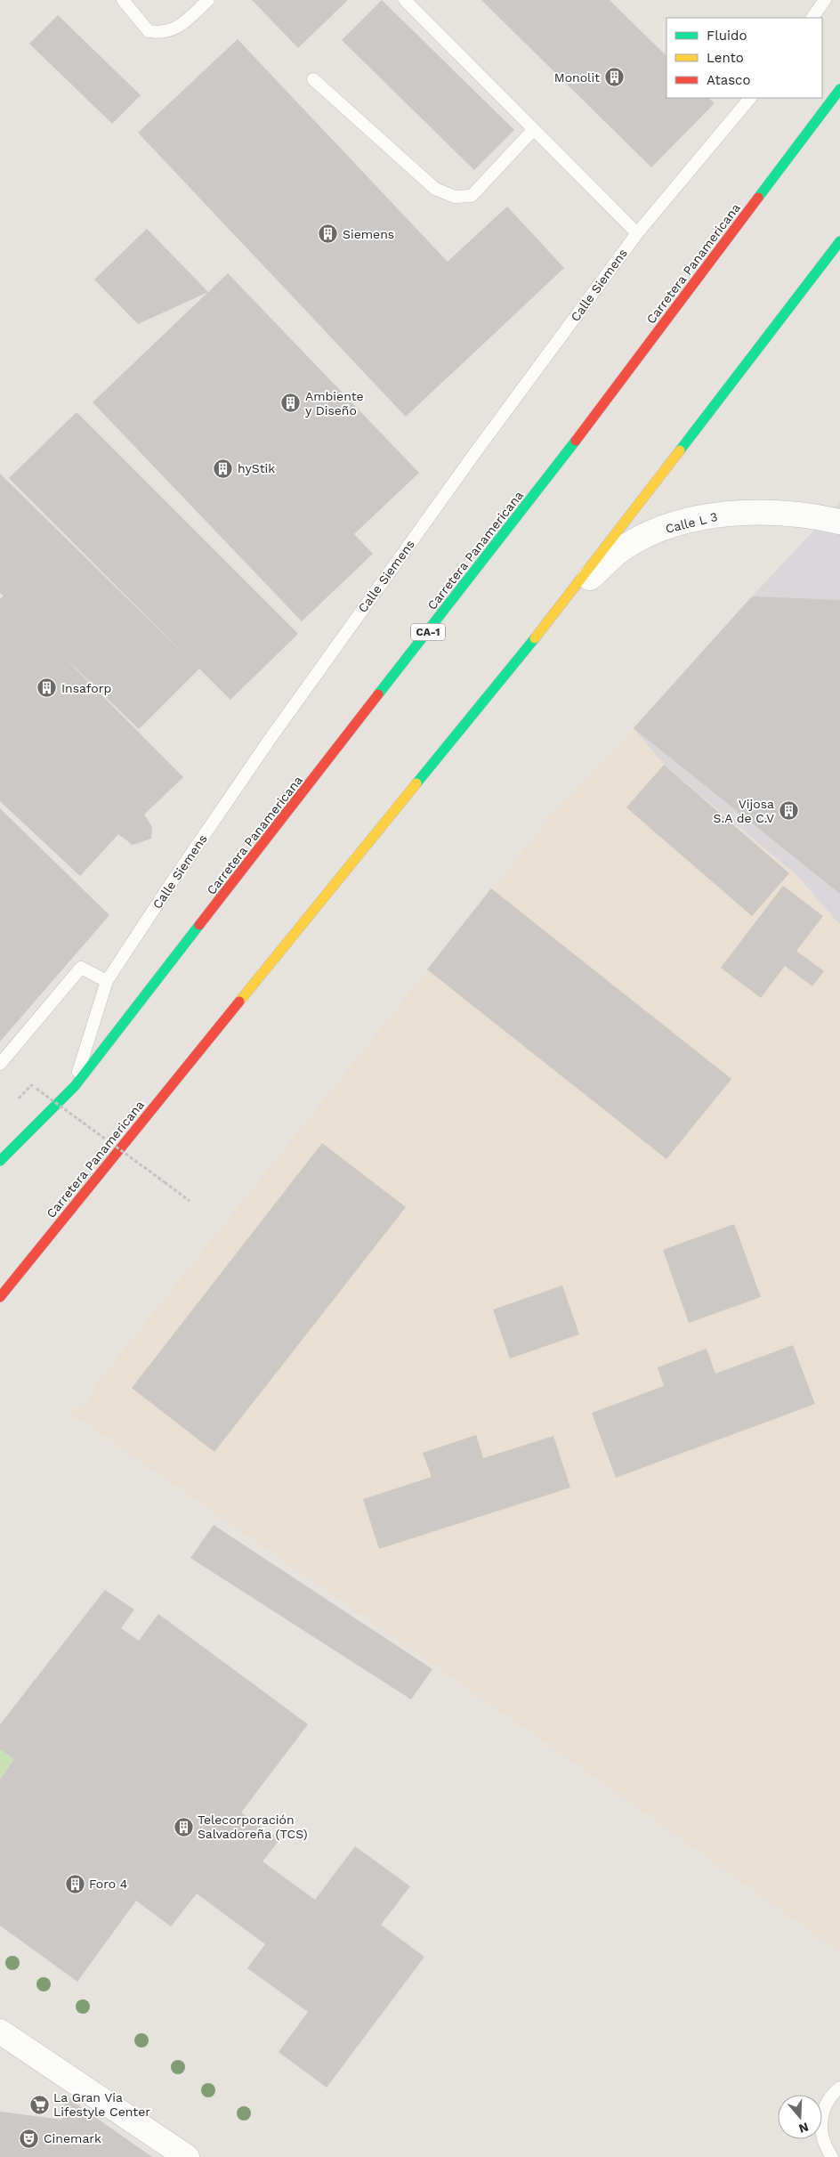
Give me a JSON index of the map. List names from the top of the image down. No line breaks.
{"streets":{"main road":["Carretera Panamericana","CA-1"],"street":["Calle L 3"],"lane":["Calle Siemens"]},"crossings":[["Carretera Panamericana","Calle Siemens"],["Carretera Panamericana","Calle L 3"]],"places":{"building":["Monolit","Siemens","Ambiente y Diseño","hyStik","Insaforp","Vijosa S.A de C.V","Telecorporación Salvadoreña (TCS)","Foro 4"],"supermarket":["La Gran Via Lifestyle Center"],"theatre":["Cinemark"]},"legend":["Fluido","Lento","Atasco"],"north":"bottom"}
